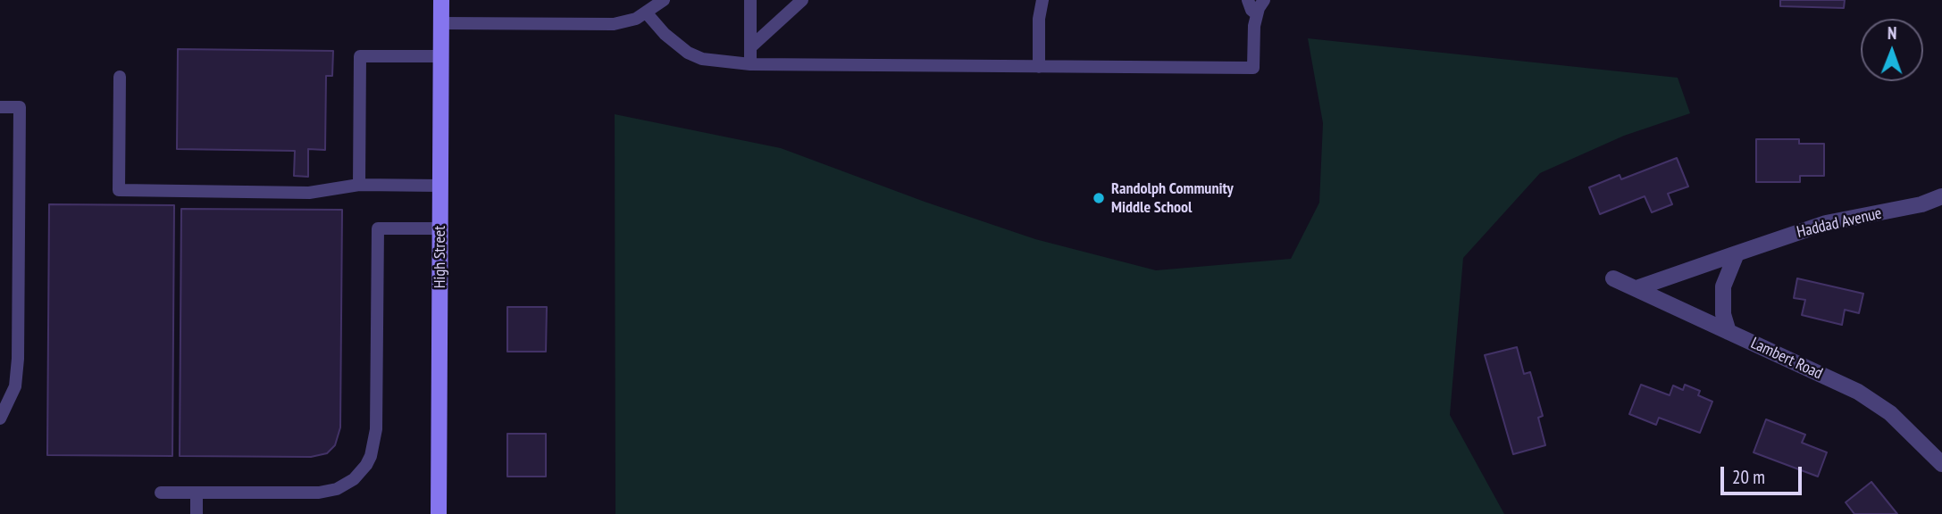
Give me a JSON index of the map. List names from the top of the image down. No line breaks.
{"streets":{"main road":["High Street"],"street":["Haddad Avenue","Lambert Road"]},"crossings":[["Haddad Avenue","Lambert Road"]],"places":["Randolph Community Middle School"],"scale_bar":"20 m","north":"top"}
